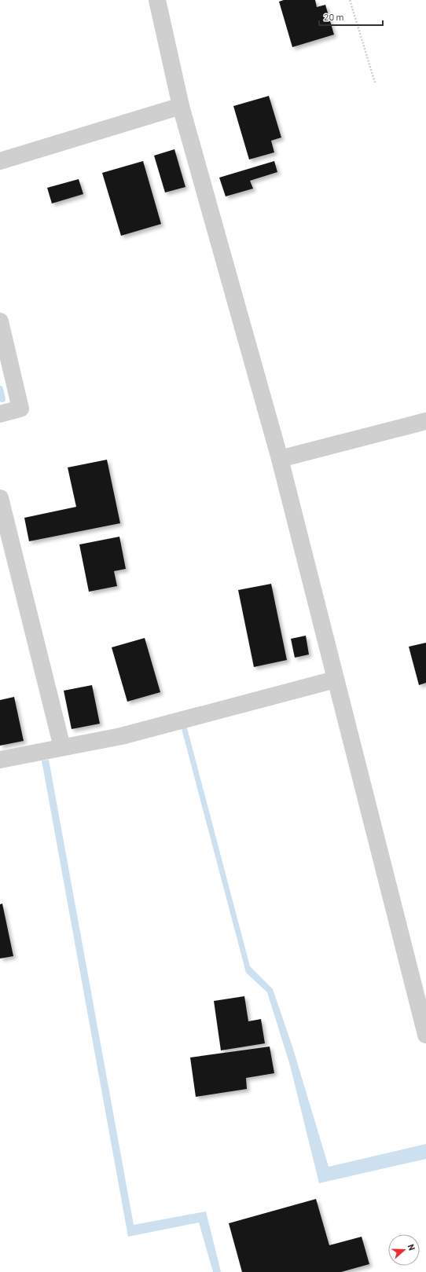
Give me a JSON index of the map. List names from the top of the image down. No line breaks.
{"scale_bar":"20 m","north":"right"}
